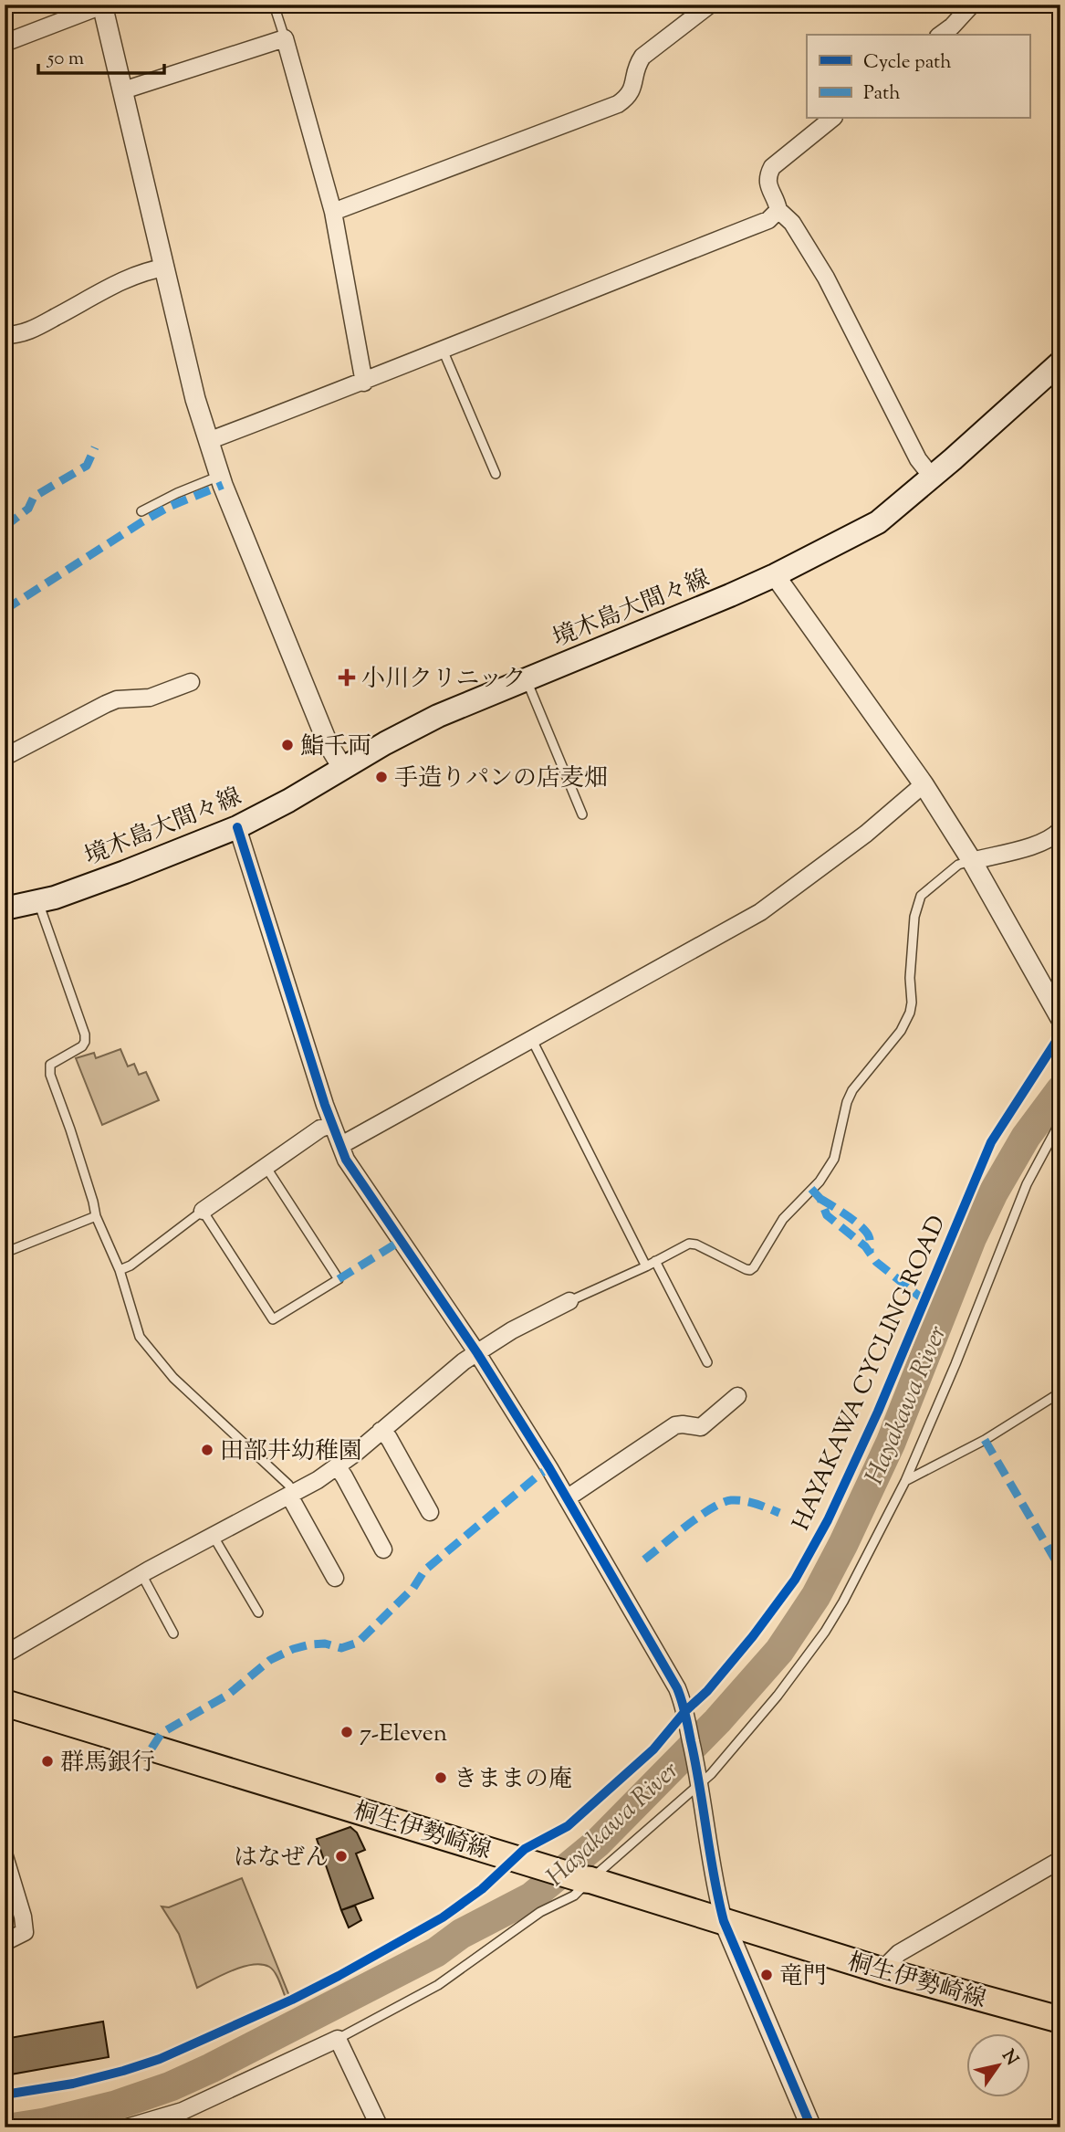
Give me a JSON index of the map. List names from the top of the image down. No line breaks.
{"streets":{"main road":["境木島大間々線","桐生伊勢崎線"],"cycle path":["HAYAKAWA CYCLING ROAD"]},"water":["Hayakawa River"],"places":{"health":["小川クリニック"],"other":["鮨千両","手造りパンの店麦畑","田部井幼稚園","7-Eleven","群馬銀行","きままの庵","はなぜん","竜門"]},"legend":["Cycle path","Path"],"scale_bar":"50 m","north":"top right"}
